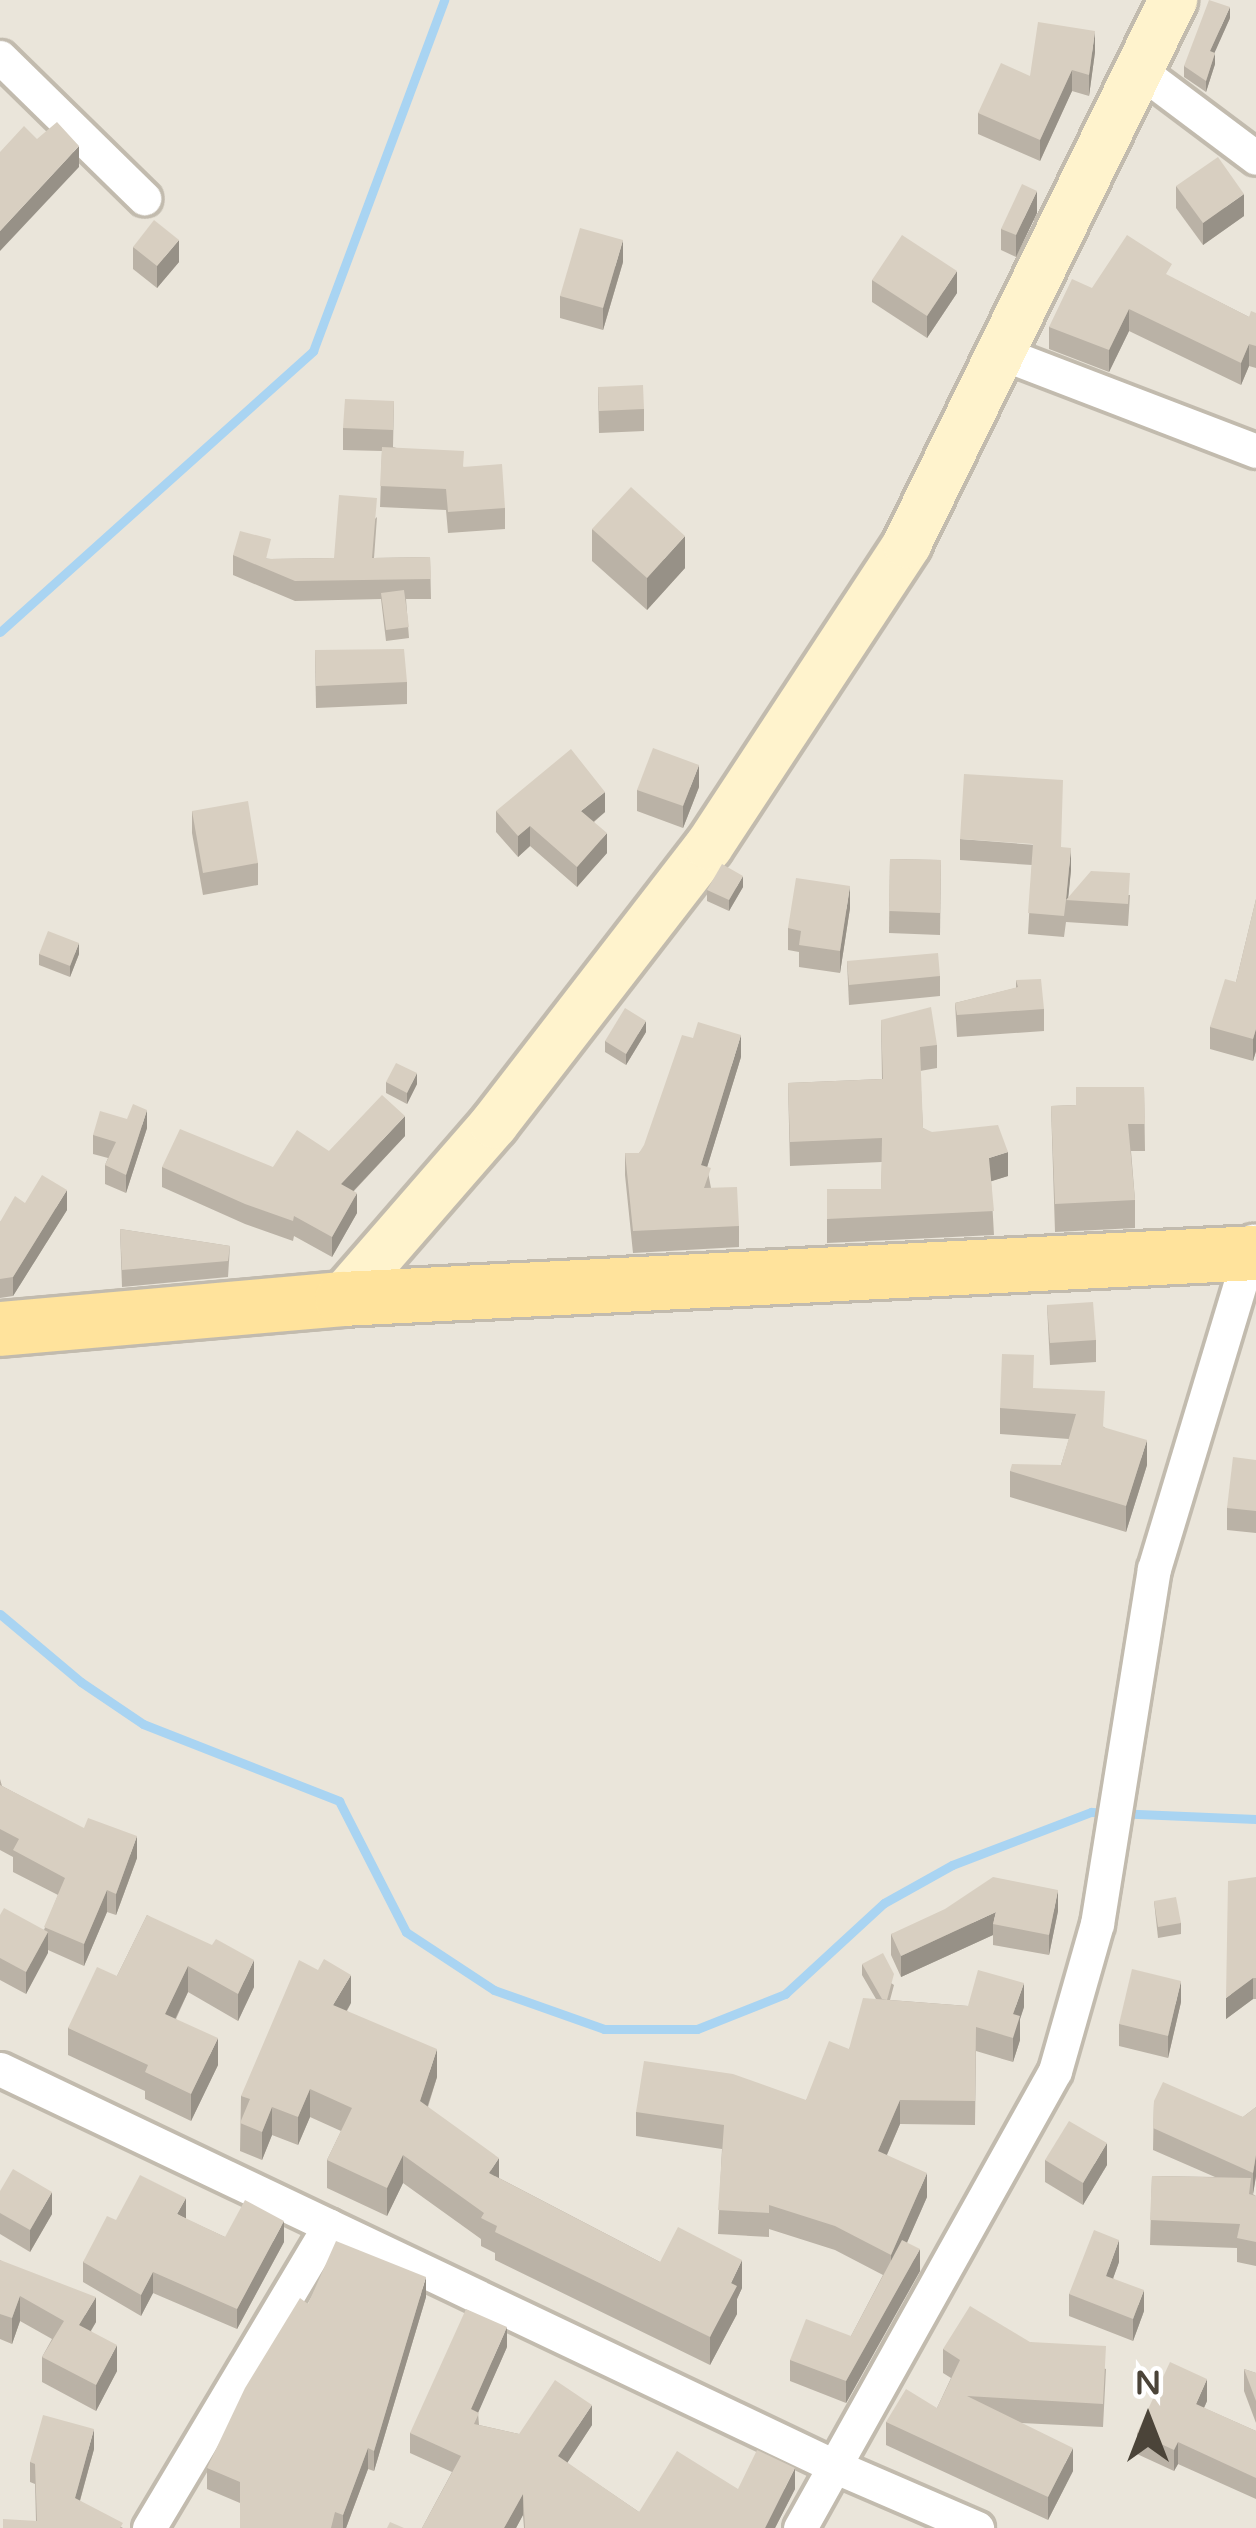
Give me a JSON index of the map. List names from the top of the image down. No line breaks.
{"north":"top"}
